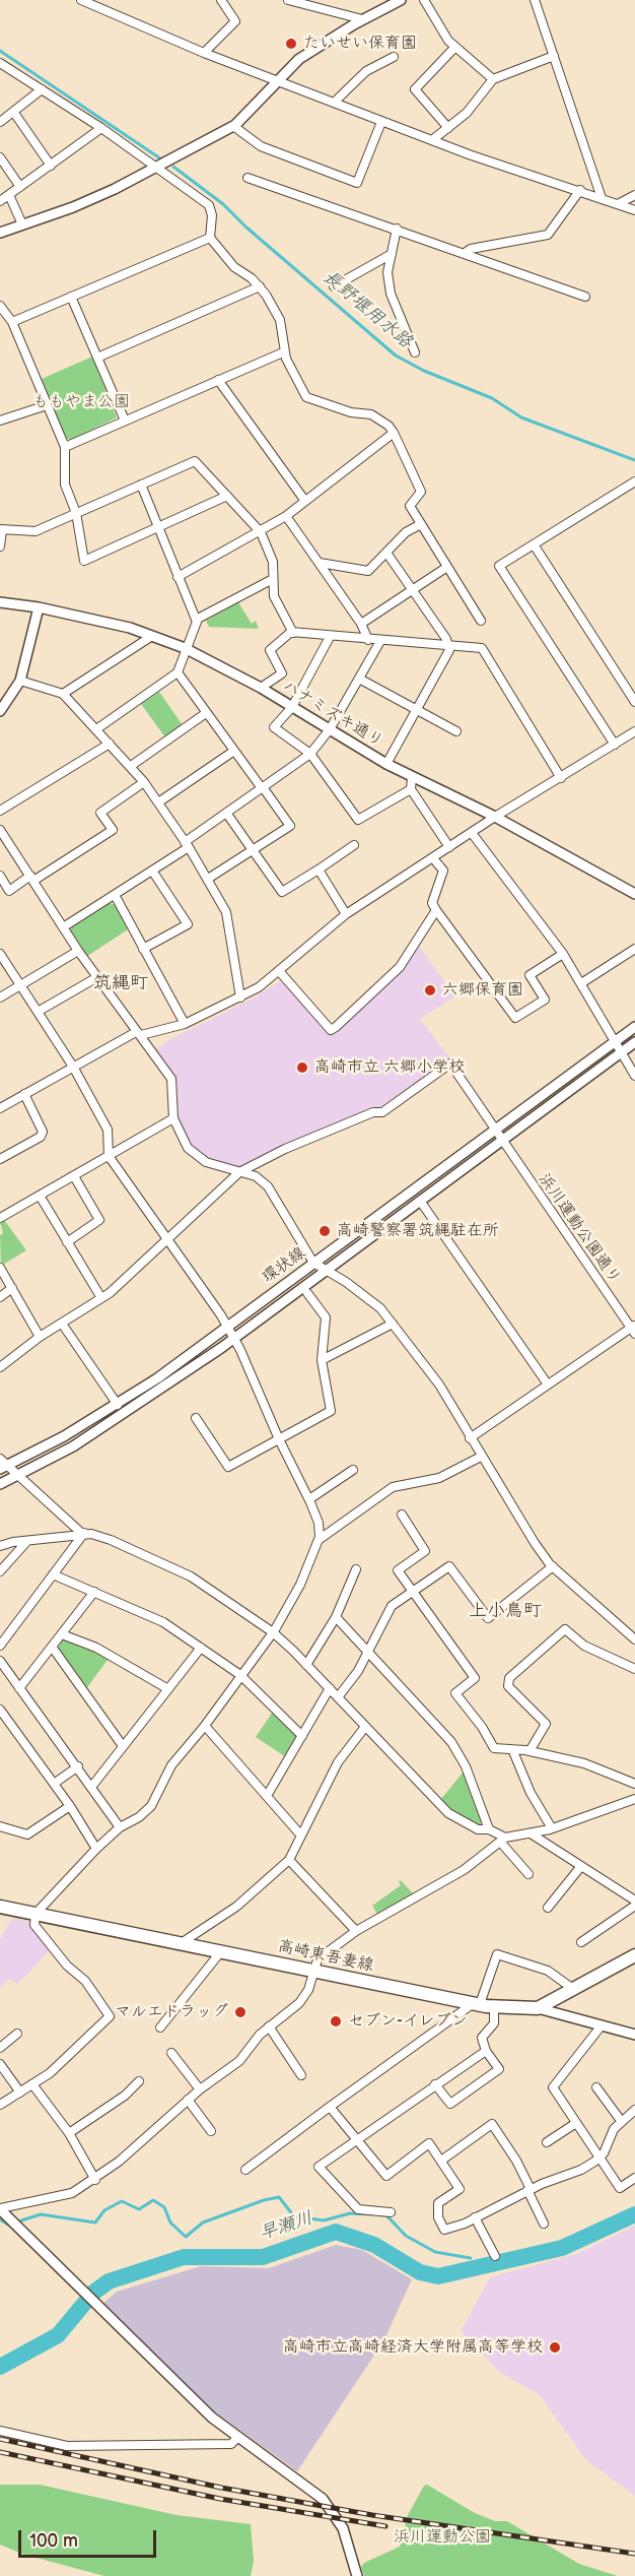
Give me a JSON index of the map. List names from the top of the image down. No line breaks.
{"streets":{"main road":["高崎東吾妻線"],"street":["ハナミズキ通り","浜川運動公園通り","環状線"]},"crossings":[["浜川運動公園通り","環状線"]],"districts":["筑縄町","上小鳥町"],"water":["長野堰用水路","早瀬川"],"parks":["ももやま公園","浜川運動公園"],"places":["たいせい保育園","六郷保育園","高崎市立 六郷小学校","高崎警察署筑縄駐在所","マルエドラッグ","セブン-イレブン","高崎市立高崎経済大学附属高等学校"],"scale_bar":"100 m"}
